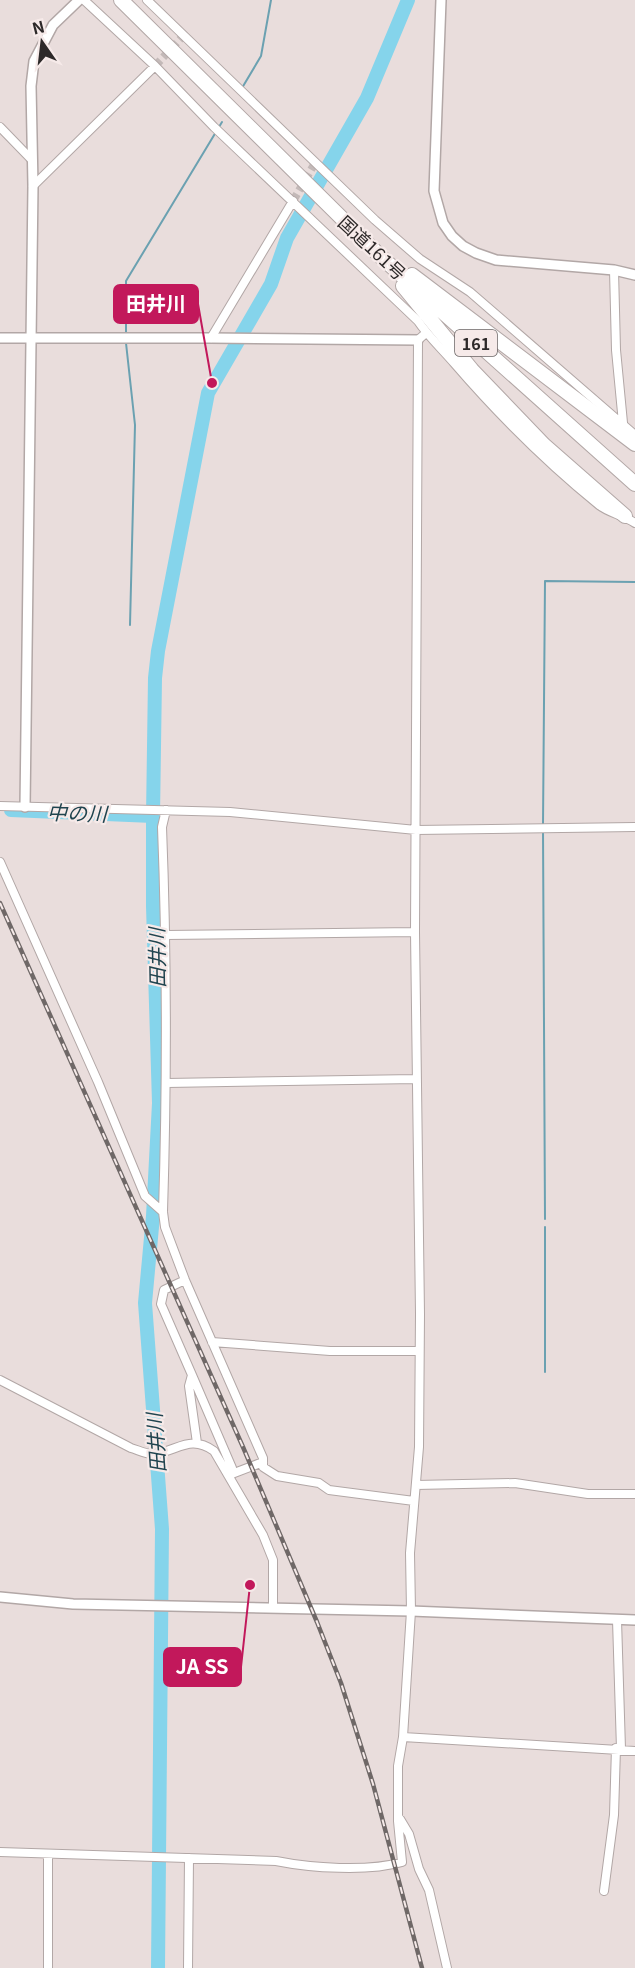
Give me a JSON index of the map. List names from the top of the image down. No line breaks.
{"streets":{"highway":["国道161号","161"]},"water":["中の川","田井川"],"places":["田井川","JA SS"],"north":"top"}
